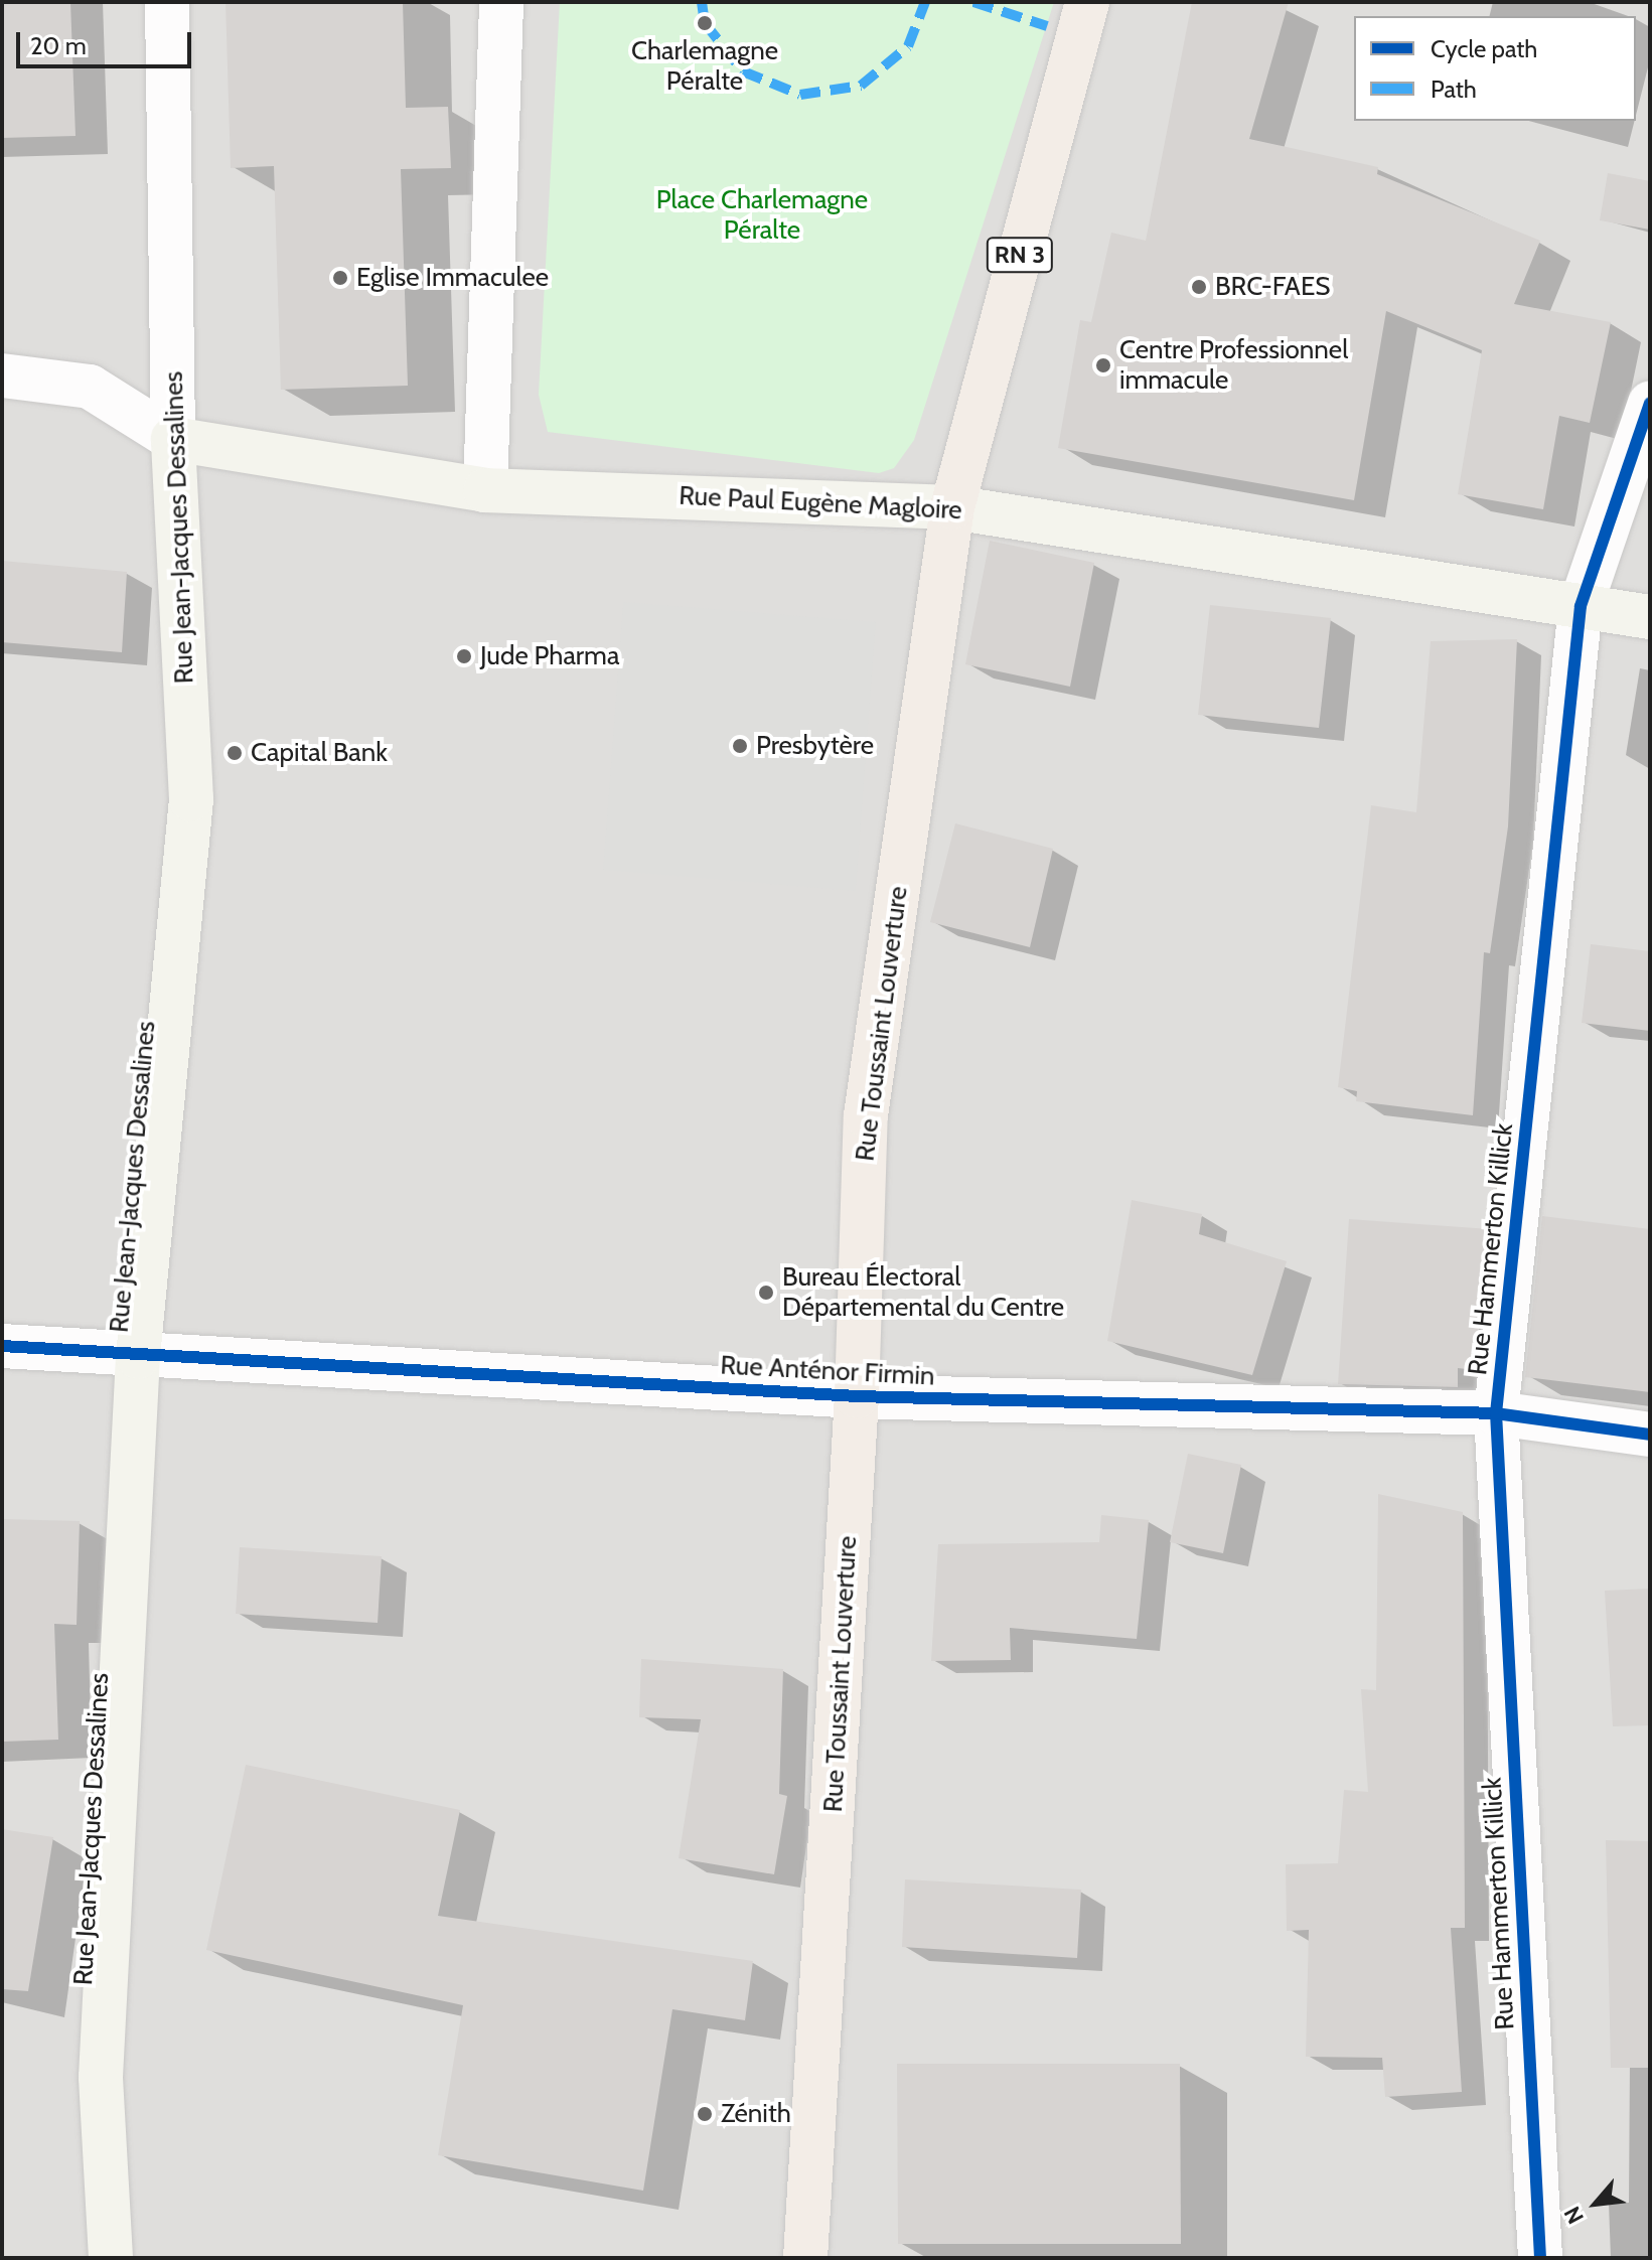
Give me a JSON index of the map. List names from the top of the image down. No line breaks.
{"streets":{"main road":["RN 3","Rue Paul Eugène Magloire","Rue Jean-Jacques Dessalines","Rue Toussaint Louverture"],"street":["Rue Hammerton Killick","Rue Anténor Firmin"]},"crossings":[["Rue Paul Eugène Magloire","Rue Jean-Jacques Dessalines"],["Rue Paul Eugène Magloire","Rue Toussaint Louverture"],["Rue Paul Eugène Magloire","Rue Hammerton Killick"],["Rue Jean-Jacques Dessalines","Rue Anténor Firmin"],["Rue Toussaint Louverture","Rue Anténor Firmin"],["Rue Hammerton Killick","Rue Anténor Firmin"]],"parks":["Place Charlemagne Péralte"],"places":["Charlemagne Péralte","Eglise Immaculee","BRC-FAES","Centre Professionnel immacule","Jude Pharma","Presbytère","Capital Bank","Bureau Électoral Départemental du Centre","Zénith"],"legend":["Cycle path","Path"],"scale_bar":"20 m","north":"bottom left"}
